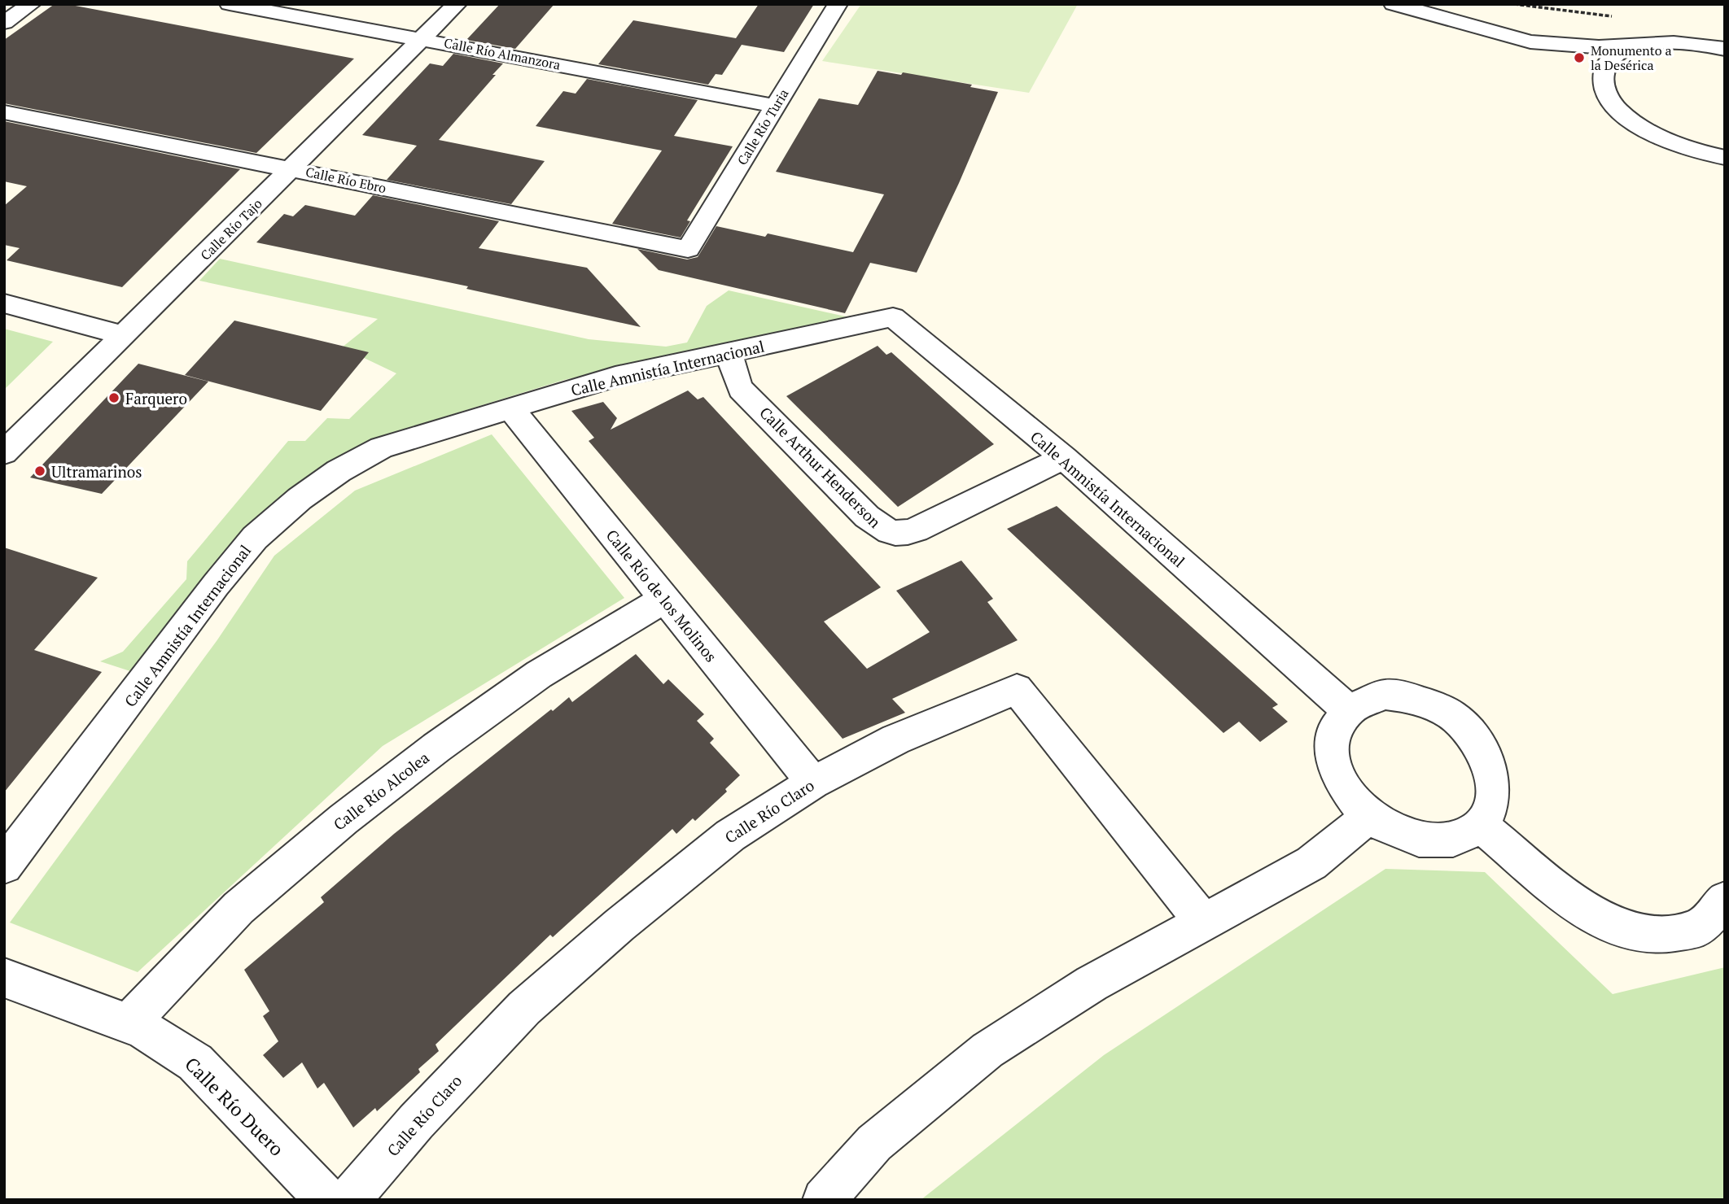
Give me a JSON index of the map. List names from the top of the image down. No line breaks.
{"streets":{"street":["Calle Río Almanzora","Calle Río Turia","Calle Río Ebro","Calle Río Tajo","Calle Amnistía Internacional","Calle Arthur Henderson","Calle Río de los Molinos","Calle Río Alcolea","Calle Río Claro","Calle Río Duero"]},"crossings":[["Calle Río Almanzora","Calle Río Turia"],["Calle Río Almanzora","Calle Río Tajo"],["Calle Río Turia","Calle Río Ebro"],["Calle Río Ebro","Calle Río Tajo"],["Calle Amnistía Internacional","Calle Arthur Henderson"],["Calle Amnistía Internacional","Calle Río de los Molinos"],["Calle Río de los Molinos","Calle Río Alcolea"],["Calle Río de los Molinos","Calle Río Claro"],["Calle Río Alcolea","Calle Río Duero"]],"places":["Monumento a la Desérica","Farquero","Ultramarinos"]}
